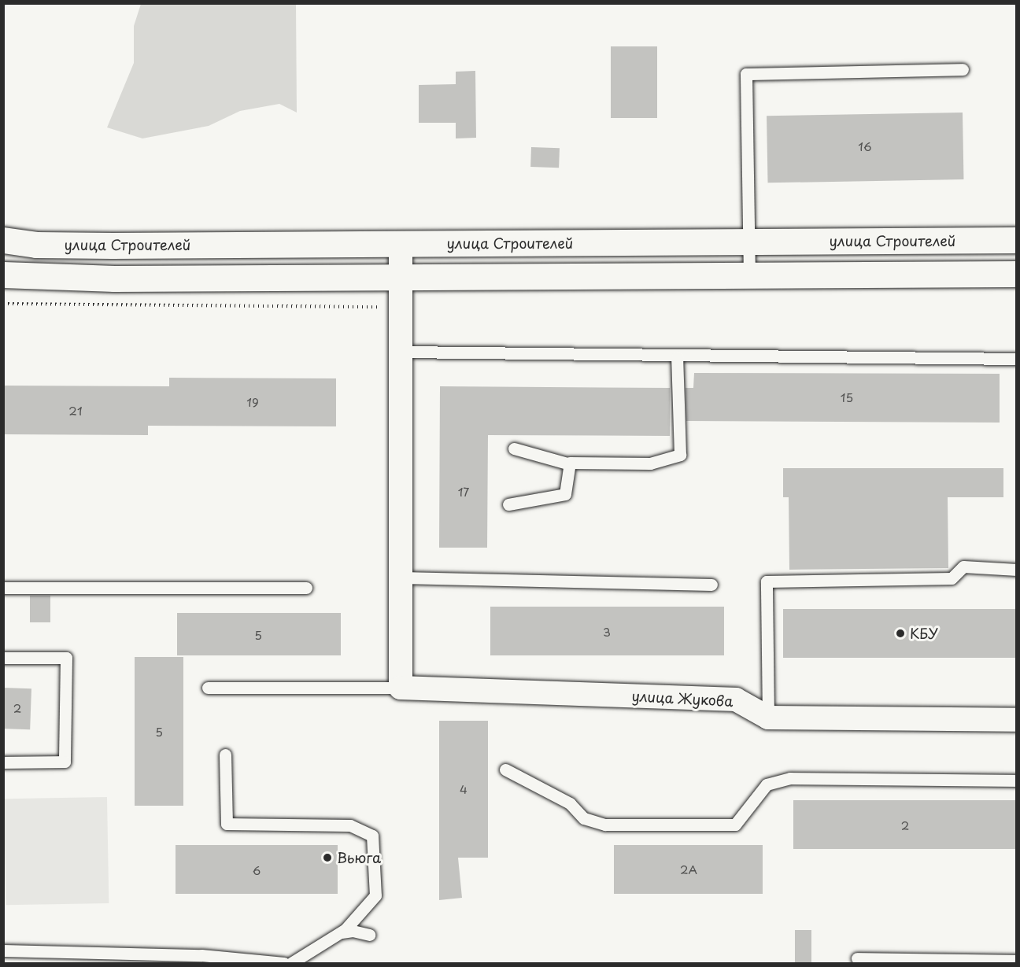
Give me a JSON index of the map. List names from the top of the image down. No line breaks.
{"streets":{"street":["улица Строителей","улица Жукова"]},"places":["КБУ","Вьюга"],"house_numbers":["16","15","19","21","17","3","5","2","5","4","2","2А","6"]}
